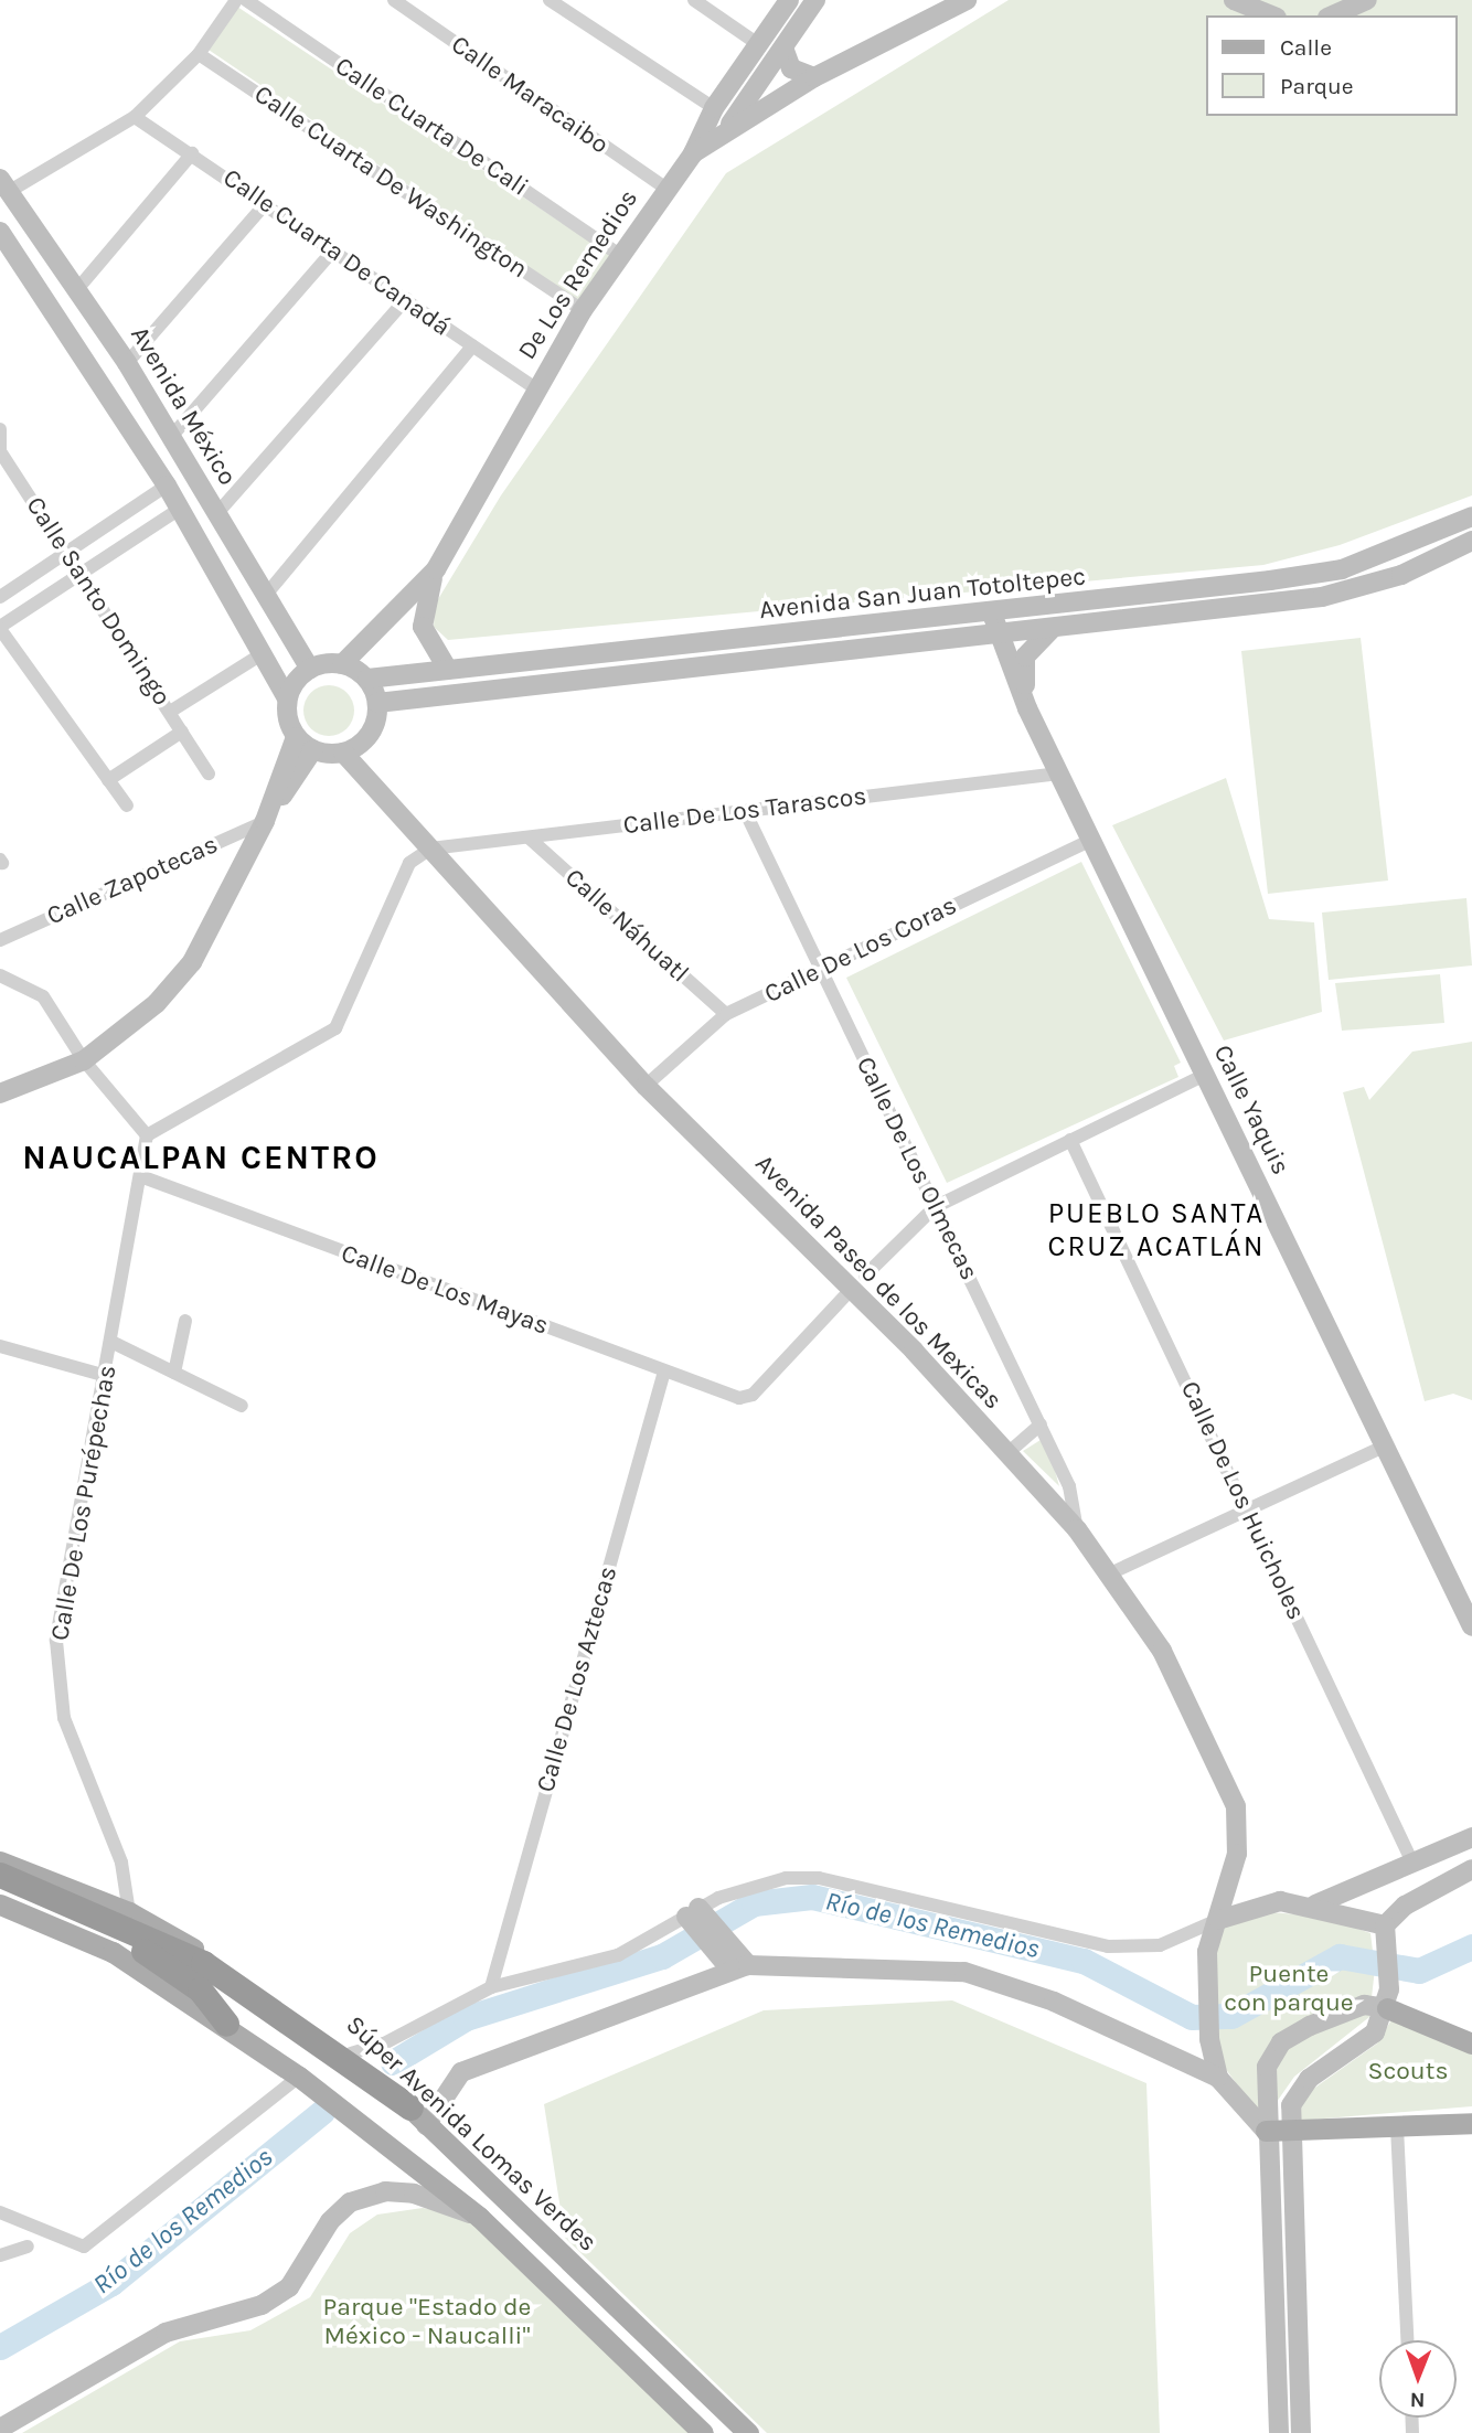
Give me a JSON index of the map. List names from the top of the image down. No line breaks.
{"streets":{"main road":["De Los Remedios","Avenida México","Avenida San Juan Totoltepec","Calle Yaquis","Avenida Paseo de los Mexicas","Súper Avenida Lomas Verdes"],"street":["Calle Maracaibo","Calle Cuarta De Cali","Calle Cuarta De Washington","Calle Cuarta De Canadá","Calle Santo Domingo","Calle De Los Tarascos","Calle Zapotecas","Calle Náhuatl","Calle De Los Coras","Calle De Los Olmecas","Calle De Los Mayas","Calle De Los Huicholes","Calle De Los Purépechas","Calle De Los Aztecas"]},"crossings":[["Calle Maracaibo","De Los Remedios"],["Calle Cuarta De Cali","De Los Remedios"],["Calle Cuarta De Washington","De Los Remedios"],["Calle Cuarta De Canadá","De Los Remedios"],["De Los Remedios","Avenida México"],["De Los Remedios","Avenida San Juan Totoltepec"],["De Los Remedios","Avenida Paseo de los Mexicas"],["Avenida México","Avenida San Juan Totoltepec"],["Avenida México","Avenida Paseo de los Mexicas"],["Avenida San Juan Totoltepec","Calle Yaquis"],["Avenida San Juan Totoltepec","Avenida Paseo de los Mexicas"],["Calle De Los Tarascos","Calle Náhuatl"],["Calle De Los Tarascos","Calle Yaquis"],["Calle De Los Tarascos","Calle De Los Olmecas"],["Calle De Los Tarascos","Avenida Paseo de los Mexicas"],["Calle Náhuatl","Calle De Los Coras"],["Calle De Los Coras","Calle Yaquis"],["Calle De Los Coras","Calle De Los Olmecas"],["Calle De Los Coras","Avenida Paseo de los Mexicas"],["Calle De Los Olmecas","Avenida Paseo de los Mexicas"],["Avenida Paseo de los Mexicas","Calle De Los Mayas"],["Calle De Los Mayas","Calle De Los Purépechas"],["Calle De Los Mayas","Calle De Los Aztecas"],["Calle De Los Purépechas","Súper Avenida Lomas Verdes"]],"districts":["NAUCALPAN CENTRO","PUEBLO SANTA CRUZ ACATLÁN"],"water":["Río de los Remedios"],"parks":["Puente con parque","Scouts","Parque \"Estado de México - Naucalli\""],"legend":["Calle","Parque"],"north":"bottom"}
